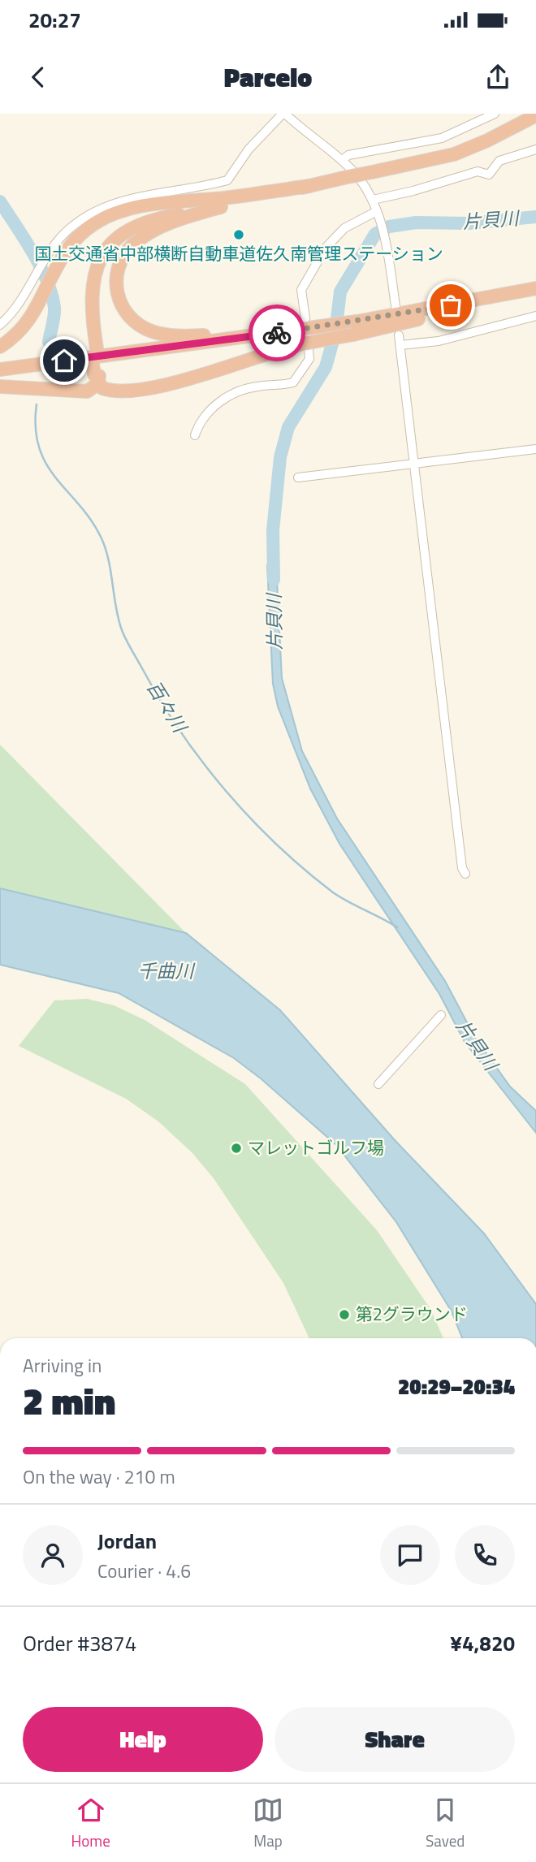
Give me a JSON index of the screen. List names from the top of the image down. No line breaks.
{"water":["片貝川","百々川","千曲川"],"places":["国土交通省中部横断自動車道佐久南管理ステーション","マレットゴルフ場","第2グラウンド"],"page":{"status":"20:27","header":"Parcelo","heading":["2 min","Arriving in","20:29–20:34"],"panel":["Jordan","Courier · 4.6","Order #3874","¥4,820"],"bar":"On the way · 210 m","buttons":["Help","Share"],"tabs":["Home","Map","Saved"]}}
